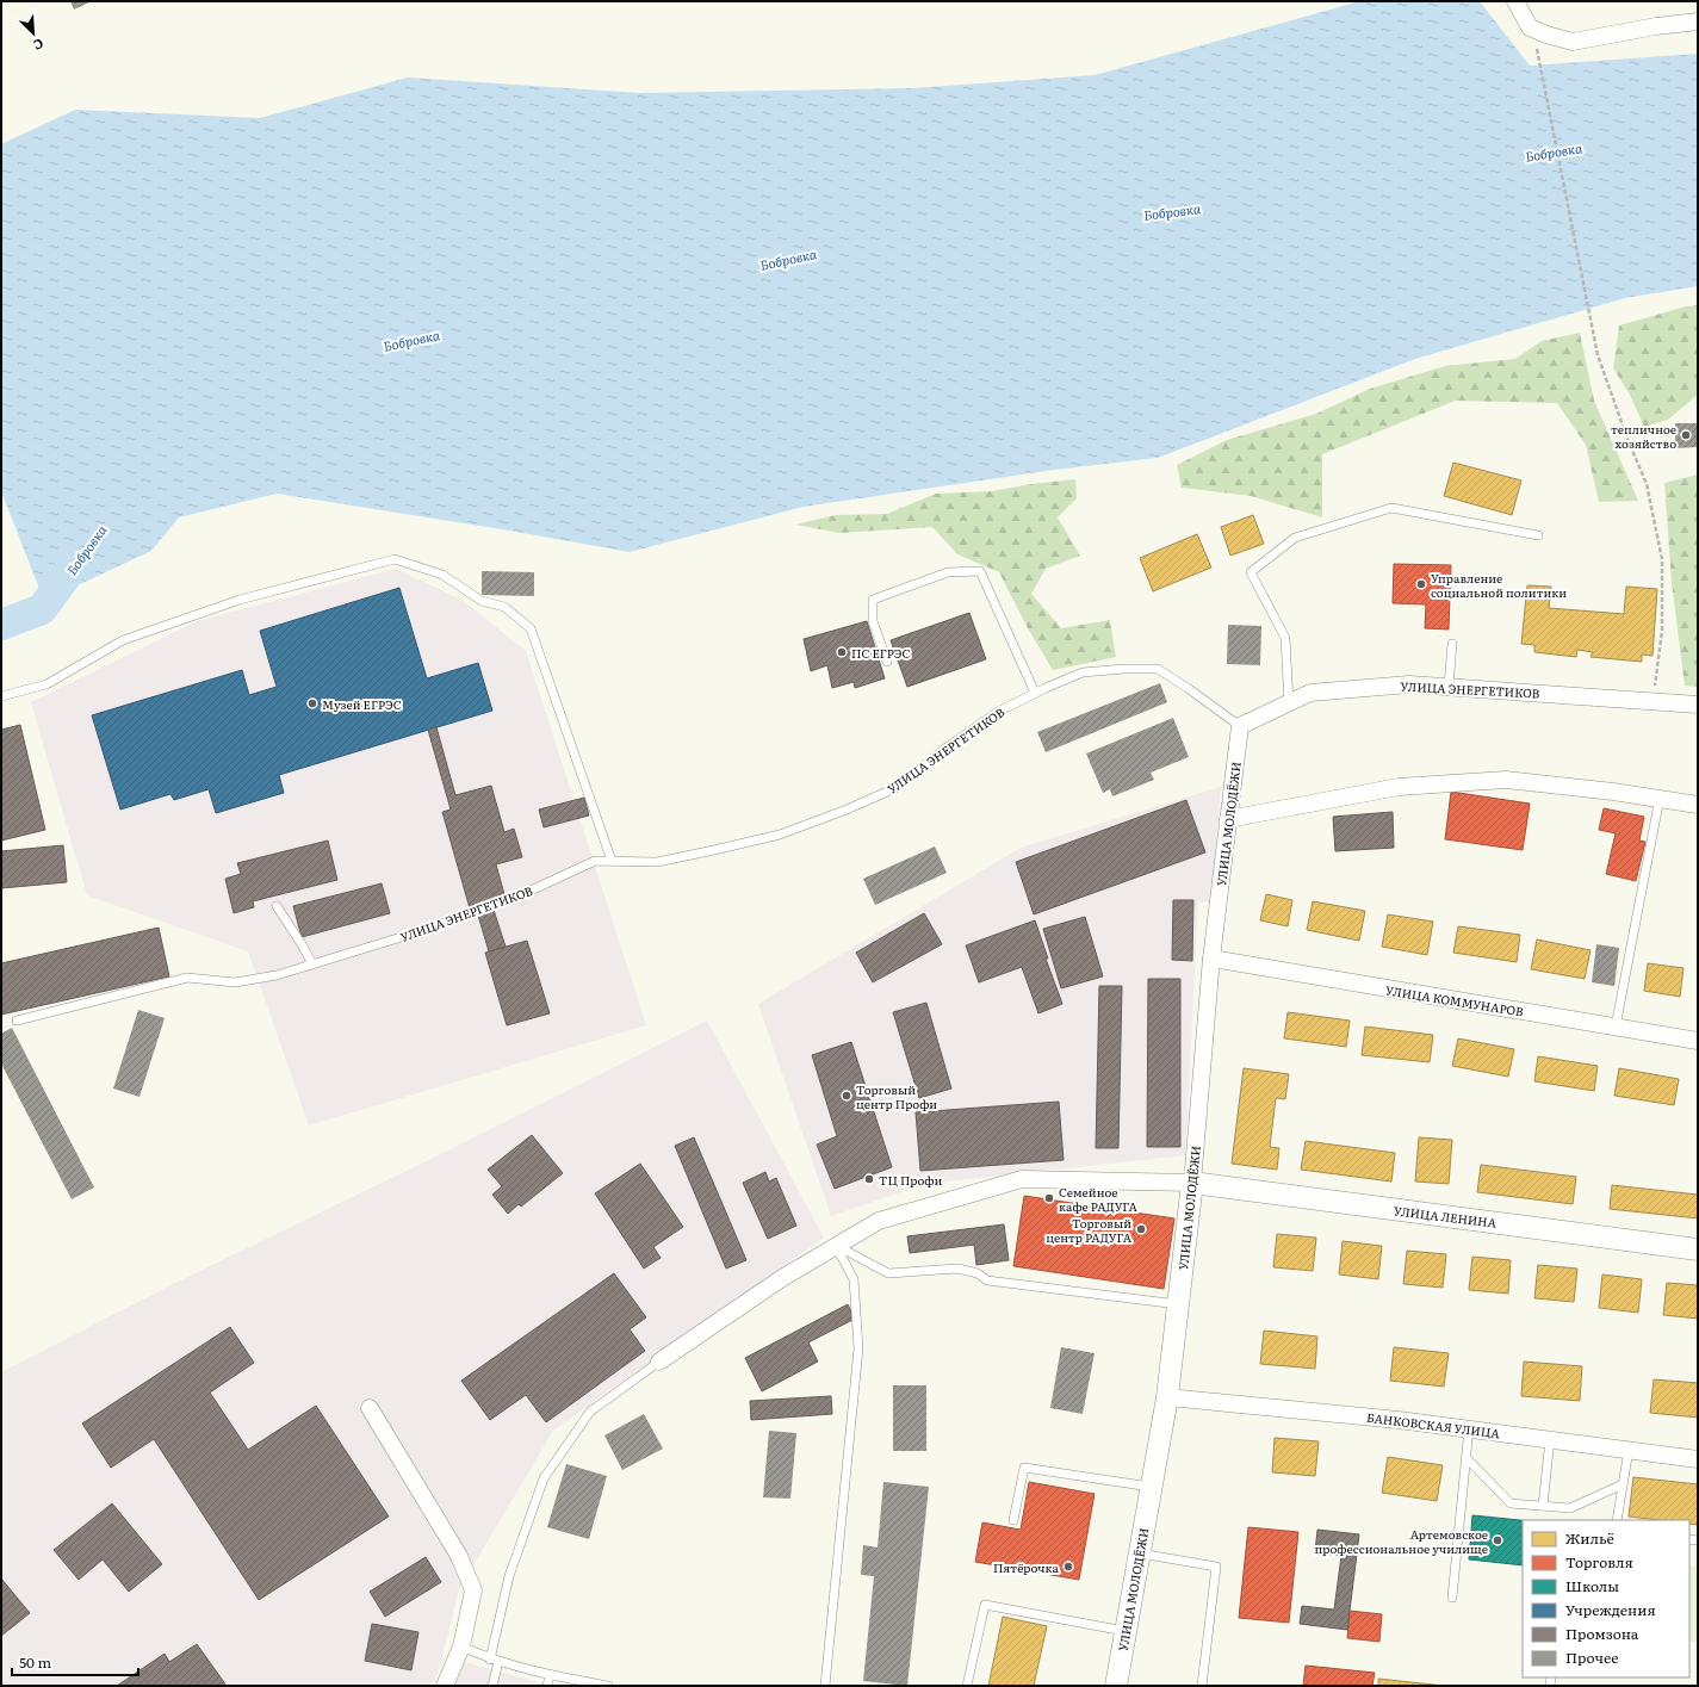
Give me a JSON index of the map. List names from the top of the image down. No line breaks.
{"streets":{"street":["УЛИЦА ЭНЕРГЕТИКОВ","УЛИЦА МОЛОДЁЖИ","УЛИЦА КОММУНАРОВ","УЛИЦА ЛЕНИНА","БАНКОВСКАЯ УЛИЦА"]},"crossings":[["УЛИЦА ЭНЕРГЕТИКОВ","УЛИЦА МОЛОДЁЖИ"],["УЛИЦА МОЛОДЁЖИ","УЛИЦА КОММУНАРОВ"],["УЛИЦА МОЛОДЁЖИ","УЛИЦА ЛЕНИНА"],["УЛИЦА МОЛОДЁЖИ","БАНКОВСКАЯ УЛИЦА"]],"water":["Бобровка"],"places":["тепличное хозяйство","Управление социальной политики","ПС ЕГРЭС","Музей ЕГРЭС","Торговый центр Профи","ТЦ Профи","Семейное кафе РАДУГА","Торговый центр РАДУГА","Артемовское профессиональное училище","Пятёрочка"],"legend":["Жильё","Торговля","Школы","Учреждения","Промзона","Прочее"],"scale_bar":"50 m","north":"bottom right"}
